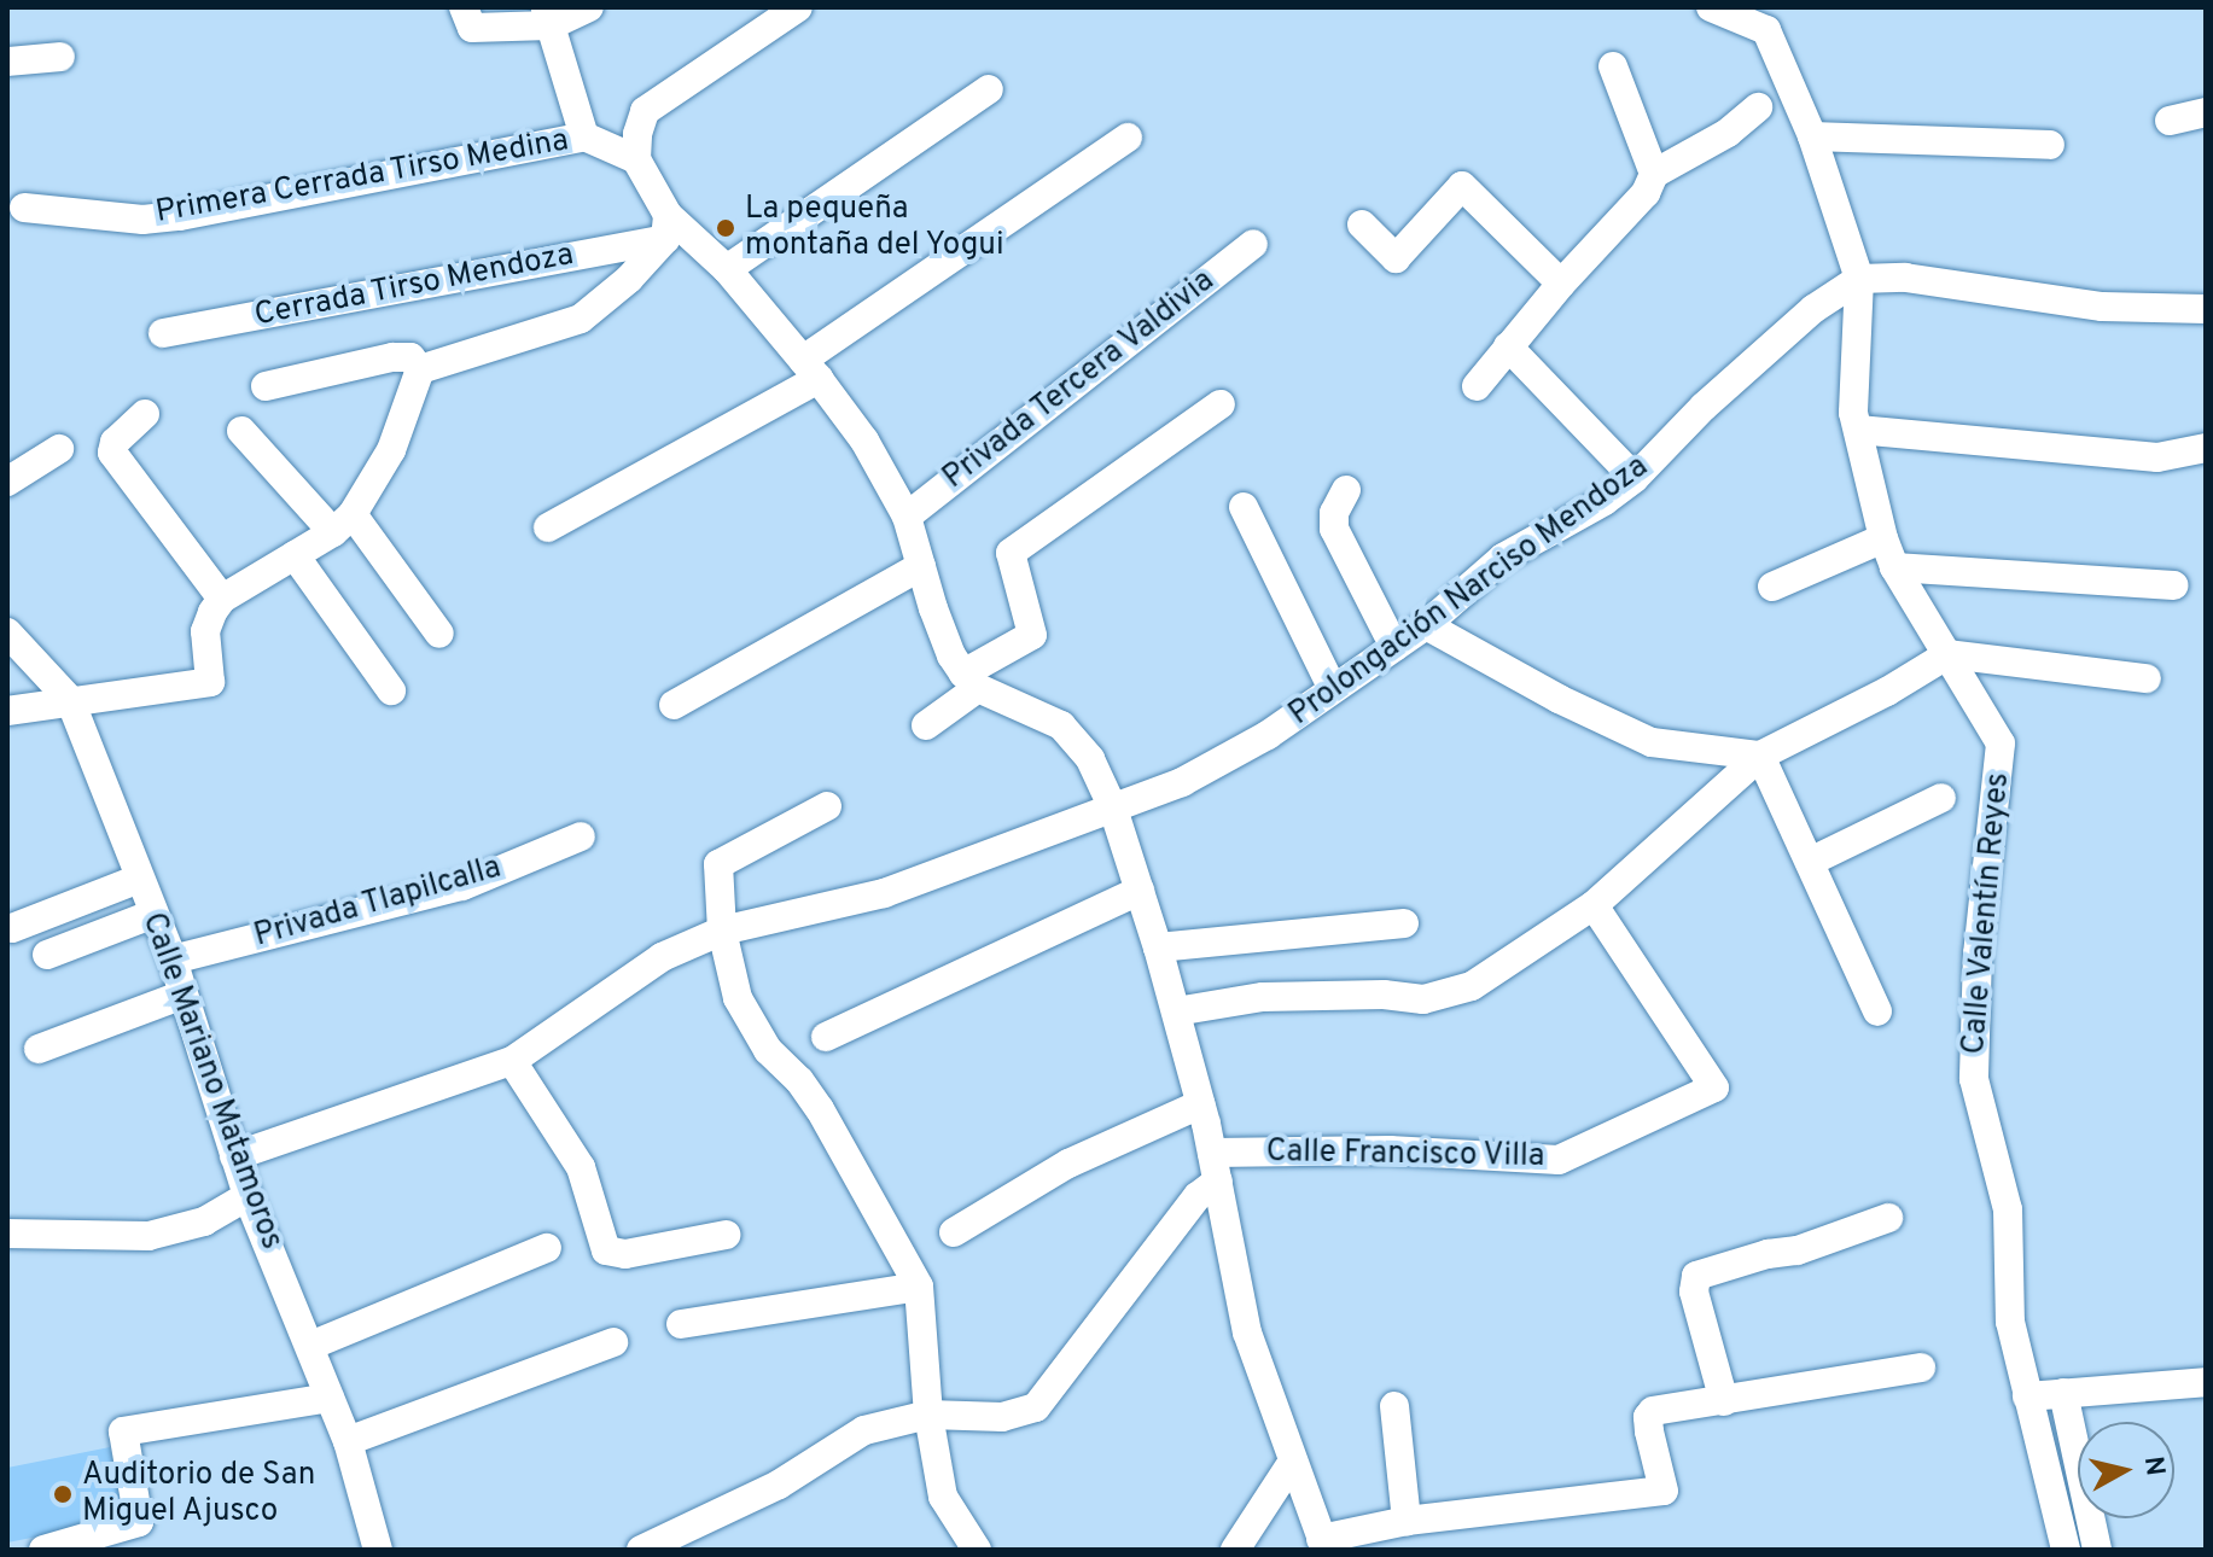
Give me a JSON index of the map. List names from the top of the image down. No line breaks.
{"streets":{"street":["Primera Cerrada Tirso Medina","Cerrada Tirso Mendoza","Privada Tercera Valdivia","Prolongación Narciso Mendoza","Privada Tlapilcalla","Calle Valentín Reyes","Calle Mariano Matamoros","Calle Francisco Villa"]},"crossings":[["Prolongación Narciso Mendoza","Calle Valentín Reyes"],["Prolongación Narciso Mendoza","Calle Mariano Matamoros"],["Privada Tlapilcalla","Calle Mariano Matamoros"]],"places":["La pequeña montaña del Yogui","Auditorio de San Miguel Ajusco"],"north":"right"}
